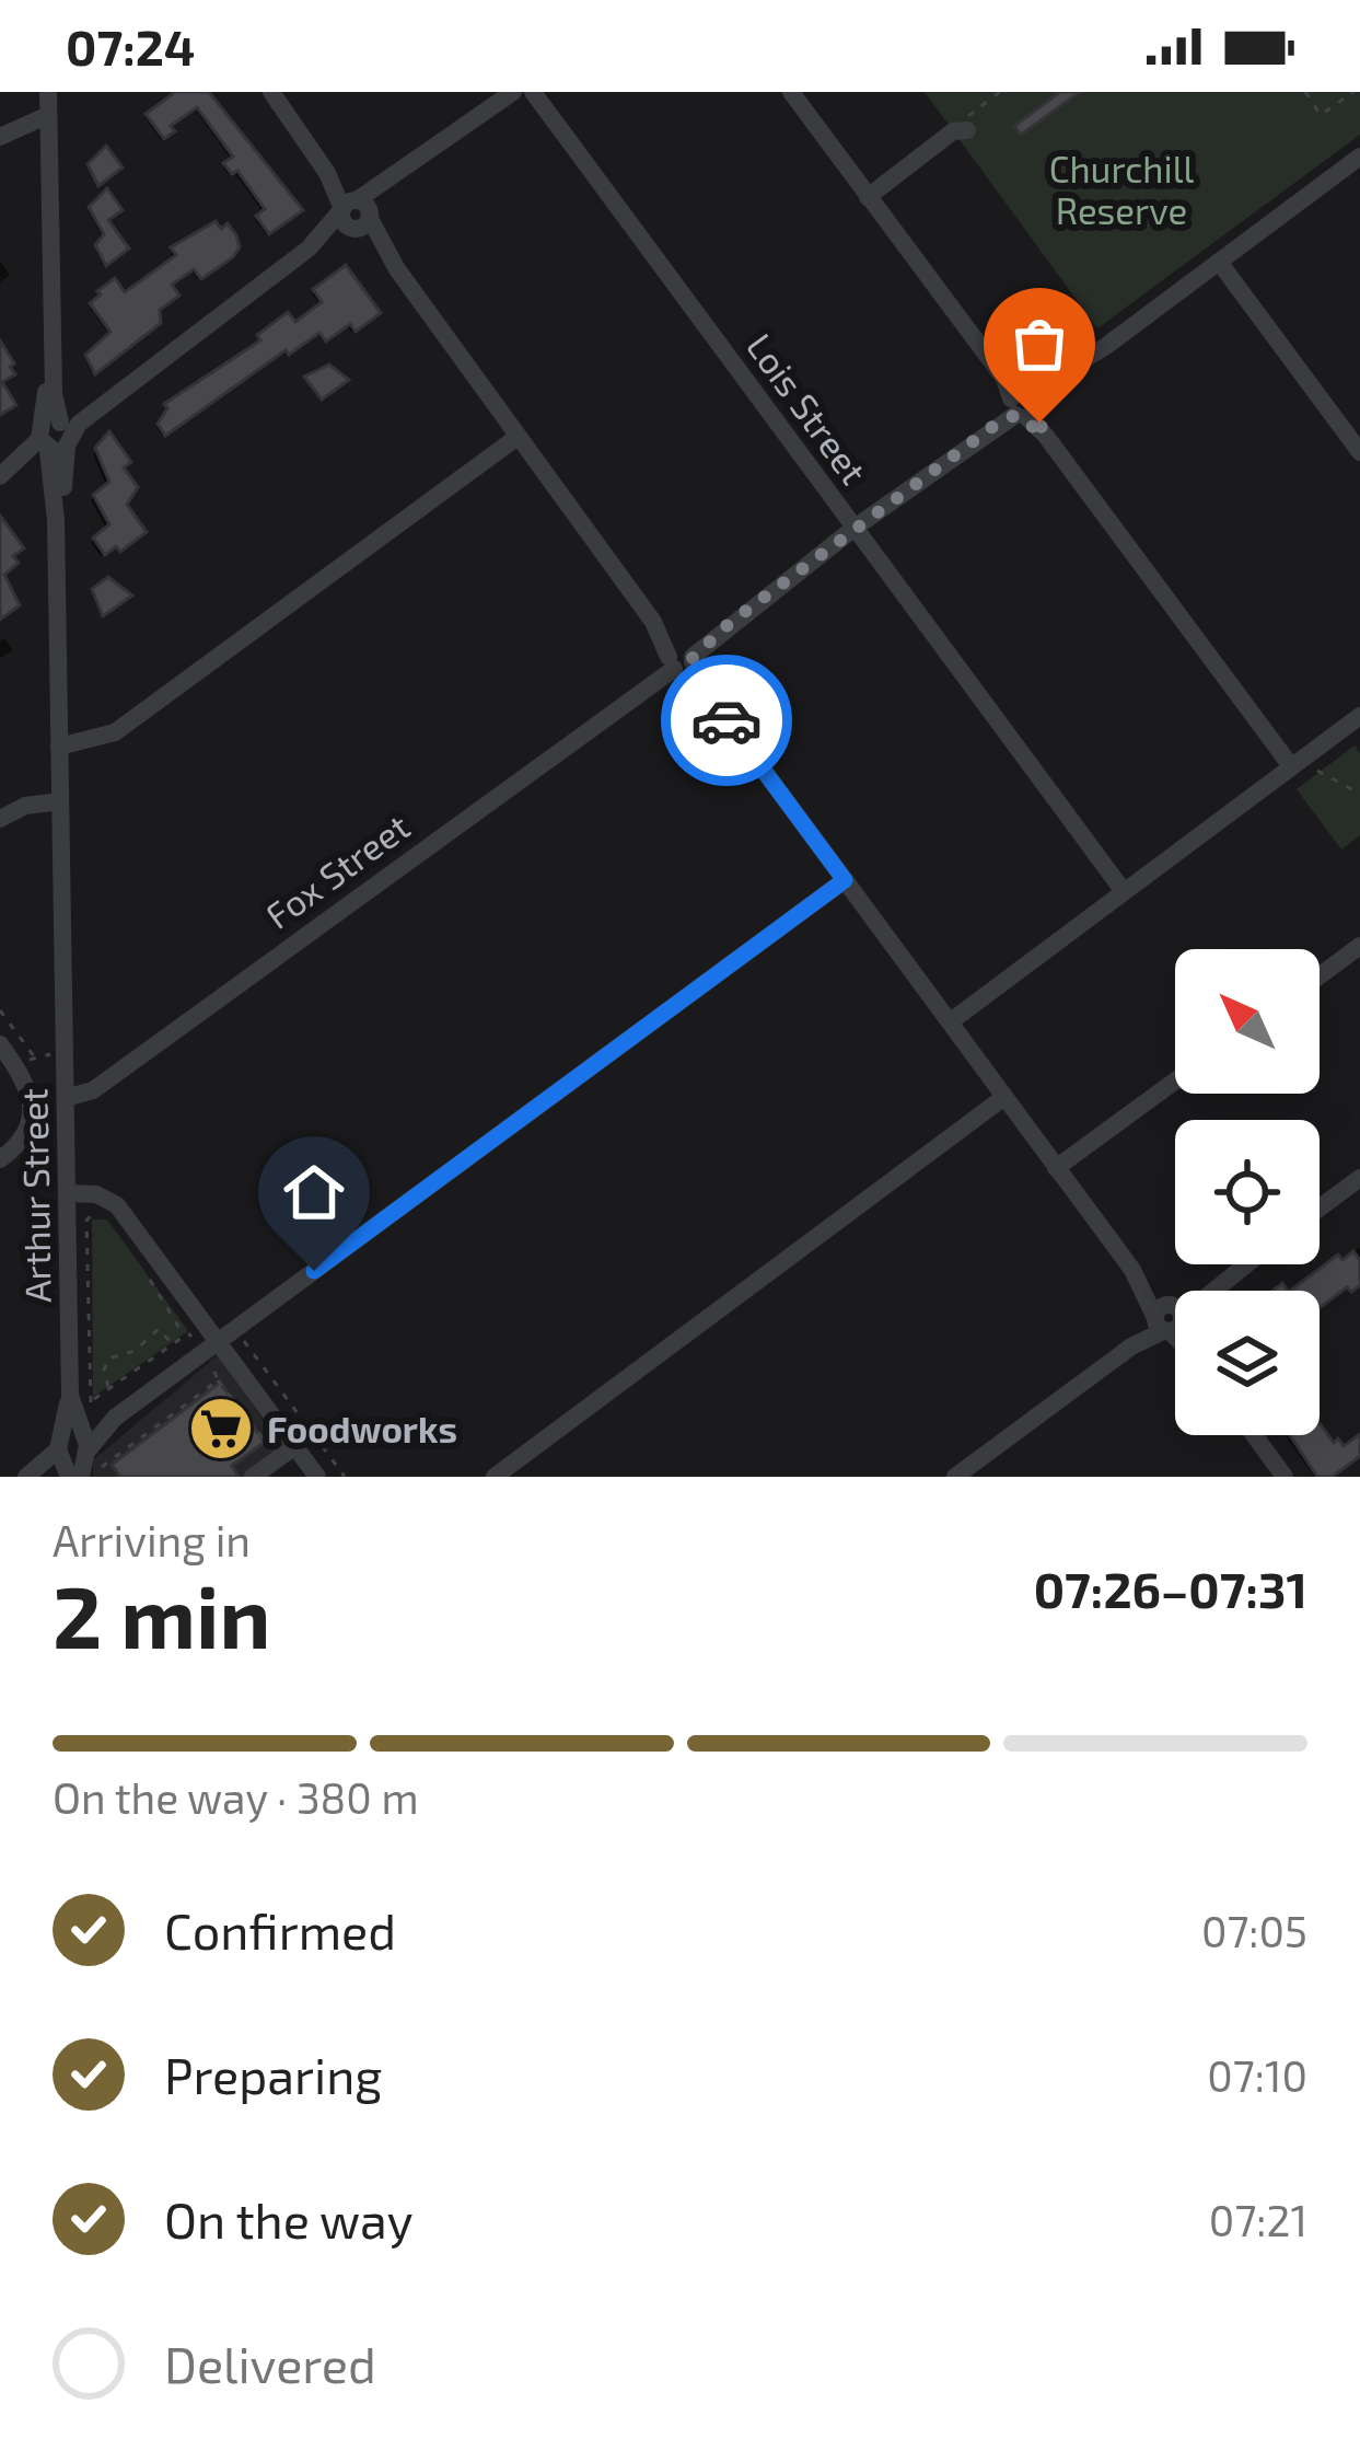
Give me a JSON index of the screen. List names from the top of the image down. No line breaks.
{"streets":{"street":["Lois Street","Fox Street","Arthur Street"]},"crossings":[["Lois Street","Fox Street"],["Fox Street","Arthur Street"]],"parks":["Churchill Reserve"],"places":{"supermarket":["Foodworks"]},"north":"top left","page":{"status":"07:24","heading":["2 min","Arriving in","07:26–07:31"],"bar":"On the way · 380 m","list":[["Confirmed","07:05"],["Preparing","07:10"],["On the way","07:21"],"Delivered"]}}
